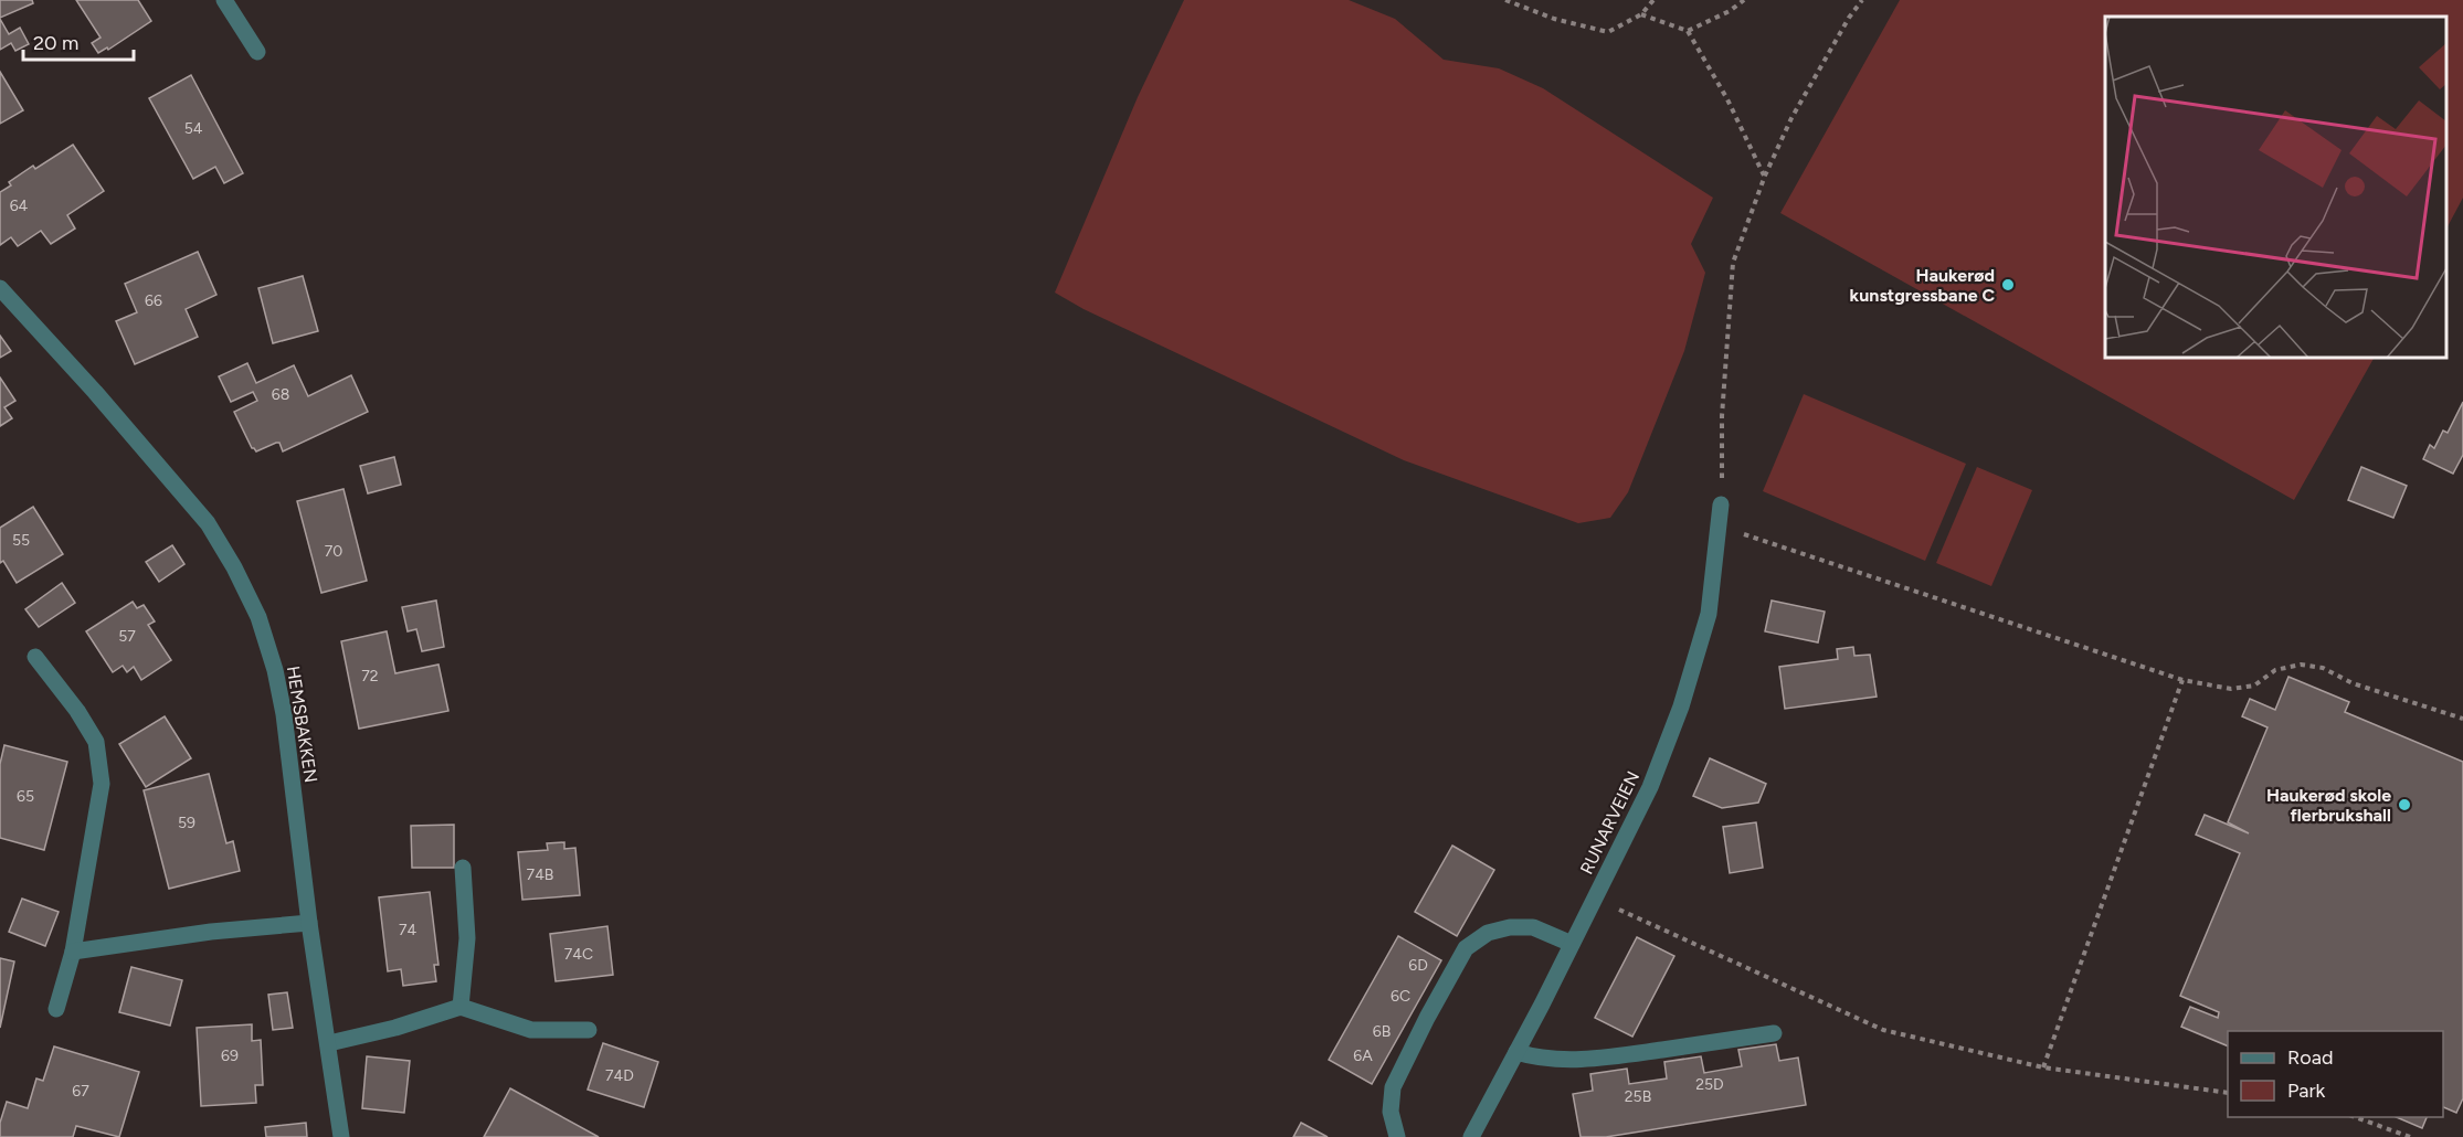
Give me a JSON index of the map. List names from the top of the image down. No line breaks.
{"streets":{"street":["HEMSBAKKEN","RUNARVEIEN"]},"places":["Haukerød kunstgressbane C","Haukerød skole flerbrukshall"],"house_numbers":["54","64","66","68","55","70","57","72","65","59","74B","74","74C","6D","6C","6B","69","6A","74D","25D","67","25B"],"legend":["Road","Park"],"scale_bar":"20 m"}
